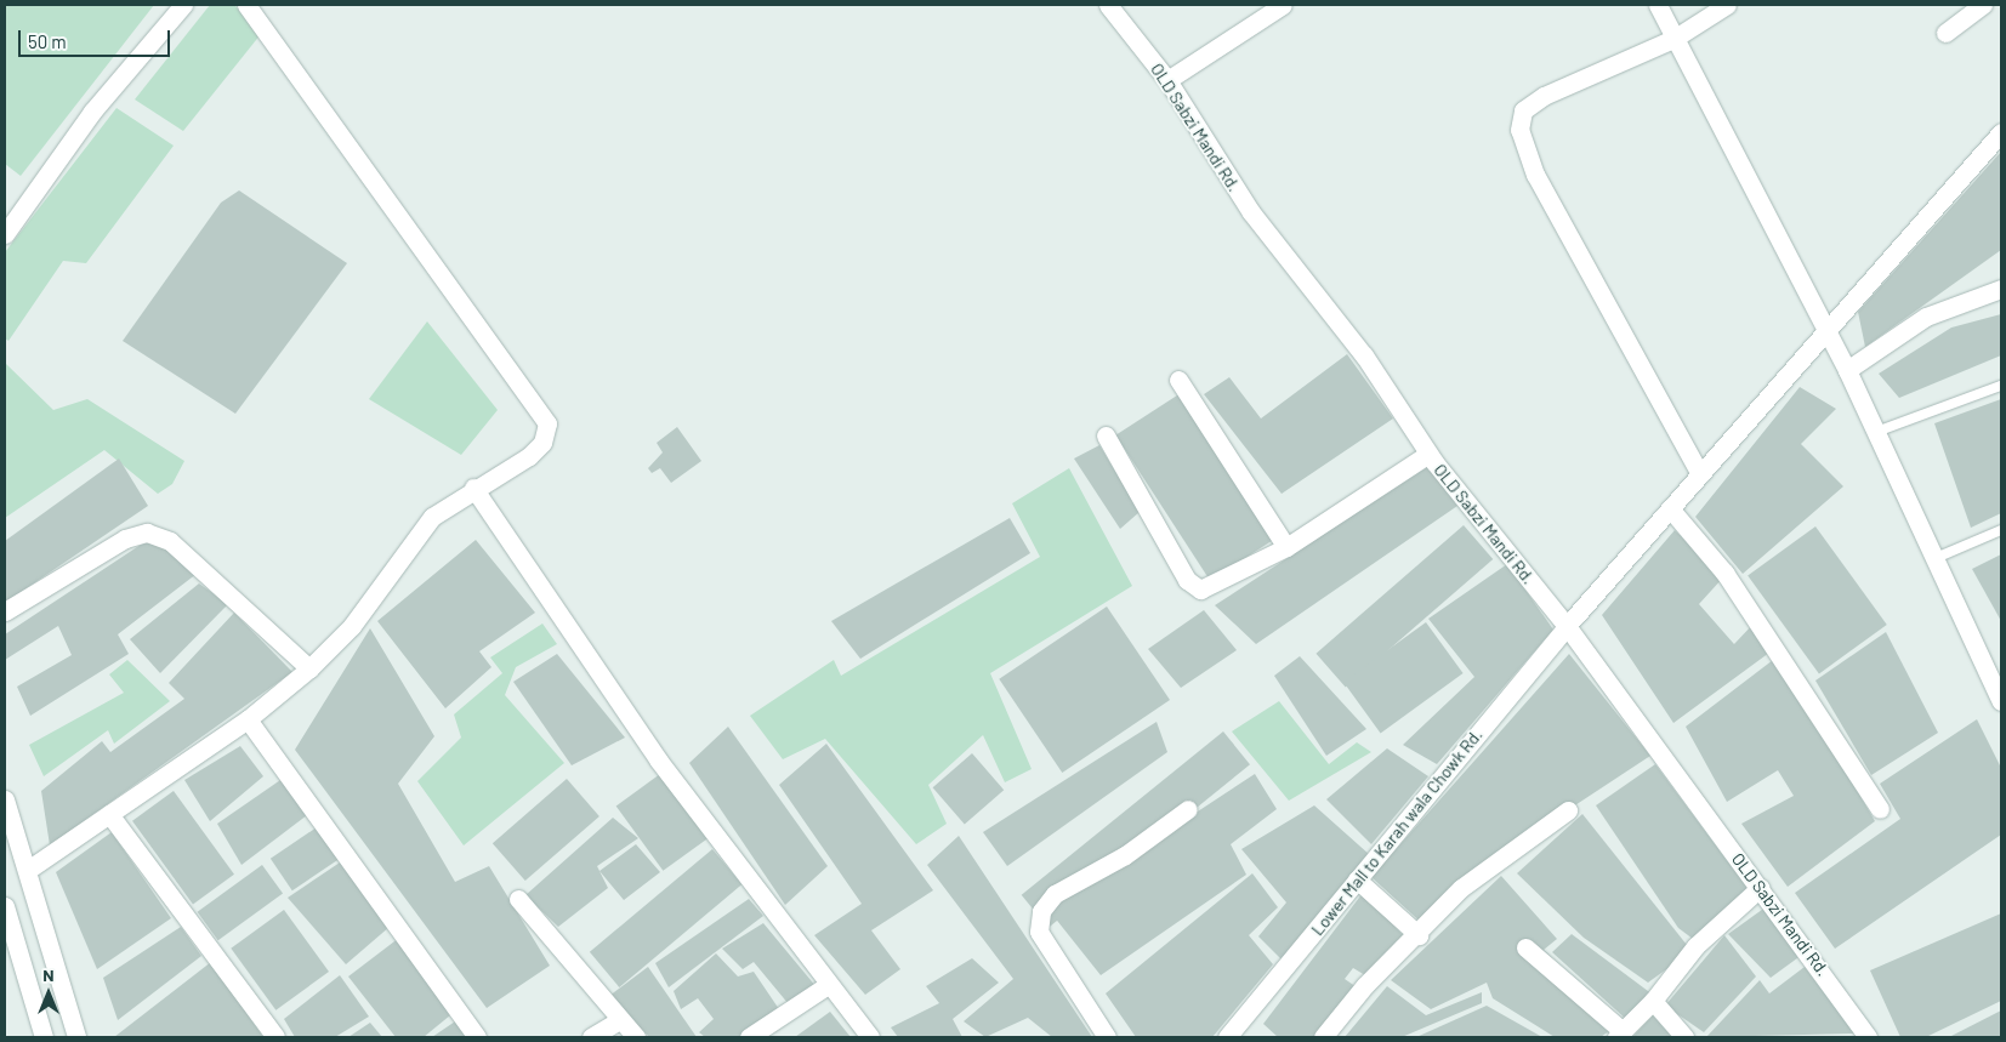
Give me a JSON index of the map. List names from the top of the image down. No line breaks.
{"streets":{"street":["OLD Sabzi Mandi Rd.","Lower Mall to Karah wala Chowk Rd."]},"crossings":[["OLD Sabzi Mandi Rd.","Lower Mall to Karah wala Chowk Rd."]],"scale_bar":"50 m","north":"top"}
